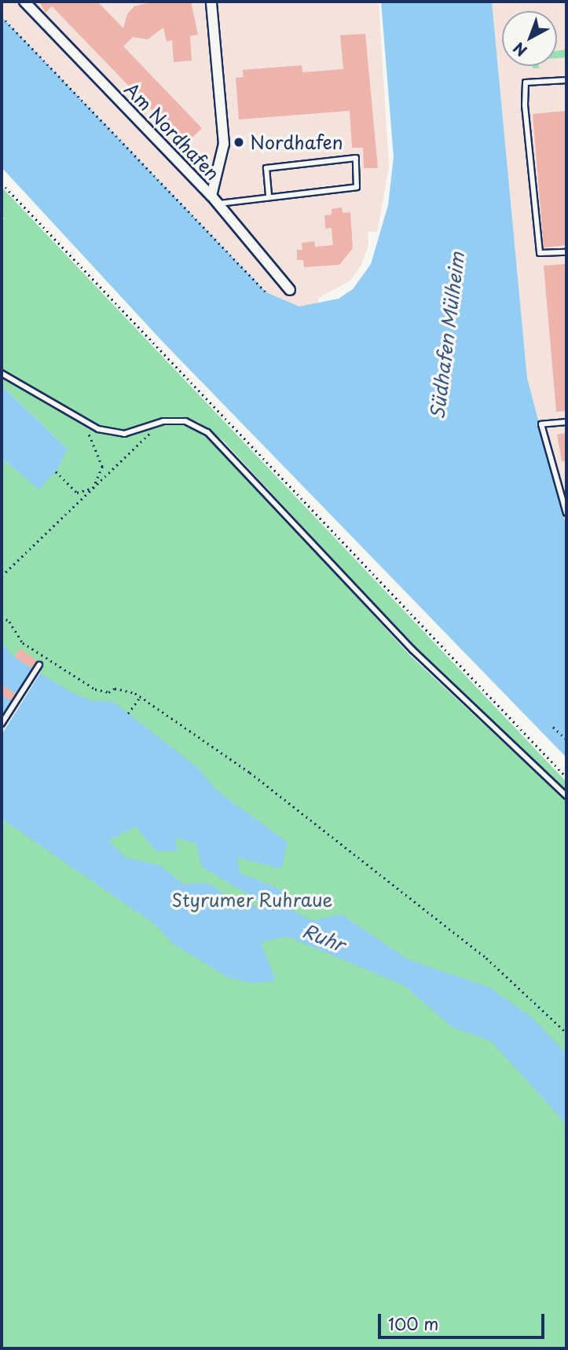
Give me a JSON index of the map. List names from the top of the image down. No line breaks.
{"streets":{"street":["Am Nordhafen"]},"water":["Südhafen Mülheim","Ruhr"],"parks":["Styrumer Ruhraue"],"places":["Nordhafen"],"scale_bar":"100 m","north":"bottom left"}
